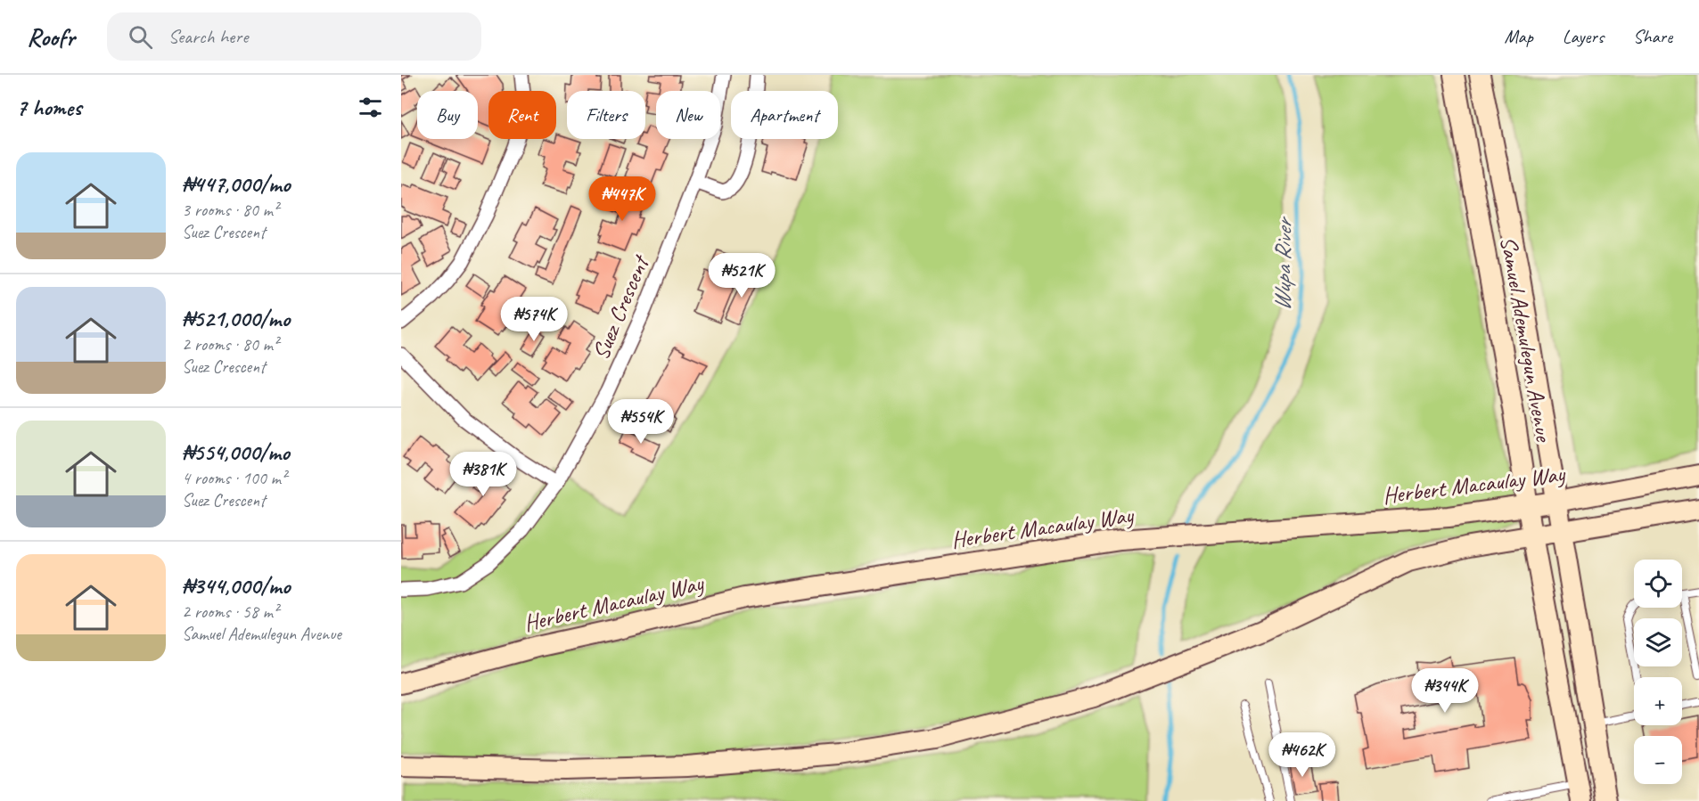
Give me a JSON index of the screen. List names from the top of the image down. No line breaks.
{"streets":{"main road":["Samuel Ademulegun Avenue","Herbert Macaulay Way"],"street":["Suez Crescent"]},"crossings":[["Samuel Ademulegun Avenue","Herbert Macaulay Way"]],"water":["Wupa River"],"page":{"header":"Roofr","search":"Search here","nav":["Map","Layers","Share"],"heading":"7 homes","chip":["Buy","Rent","Filters","New","Apartment"],"list":[{"name":"₦447,000/mo","note":"3 rooms · 80 m² · Suez Crescent"},{"name":"₦521,000/mo","note":"2 rooms · 80 m² · Suez Crescent"},{"name":"₦554,000/mo","note":"4 rooms · 100 m² · Suez Crescent"},{"name":"₦344,000/mo","note":"2 rooms · 58 m² · Samuel Ademulegun Avenue"}],"price":["₦447K","₦521K","₦574K","₦554K","₦381K","₦344K","₦462K"],"map_buttons":["+","−"]}}
